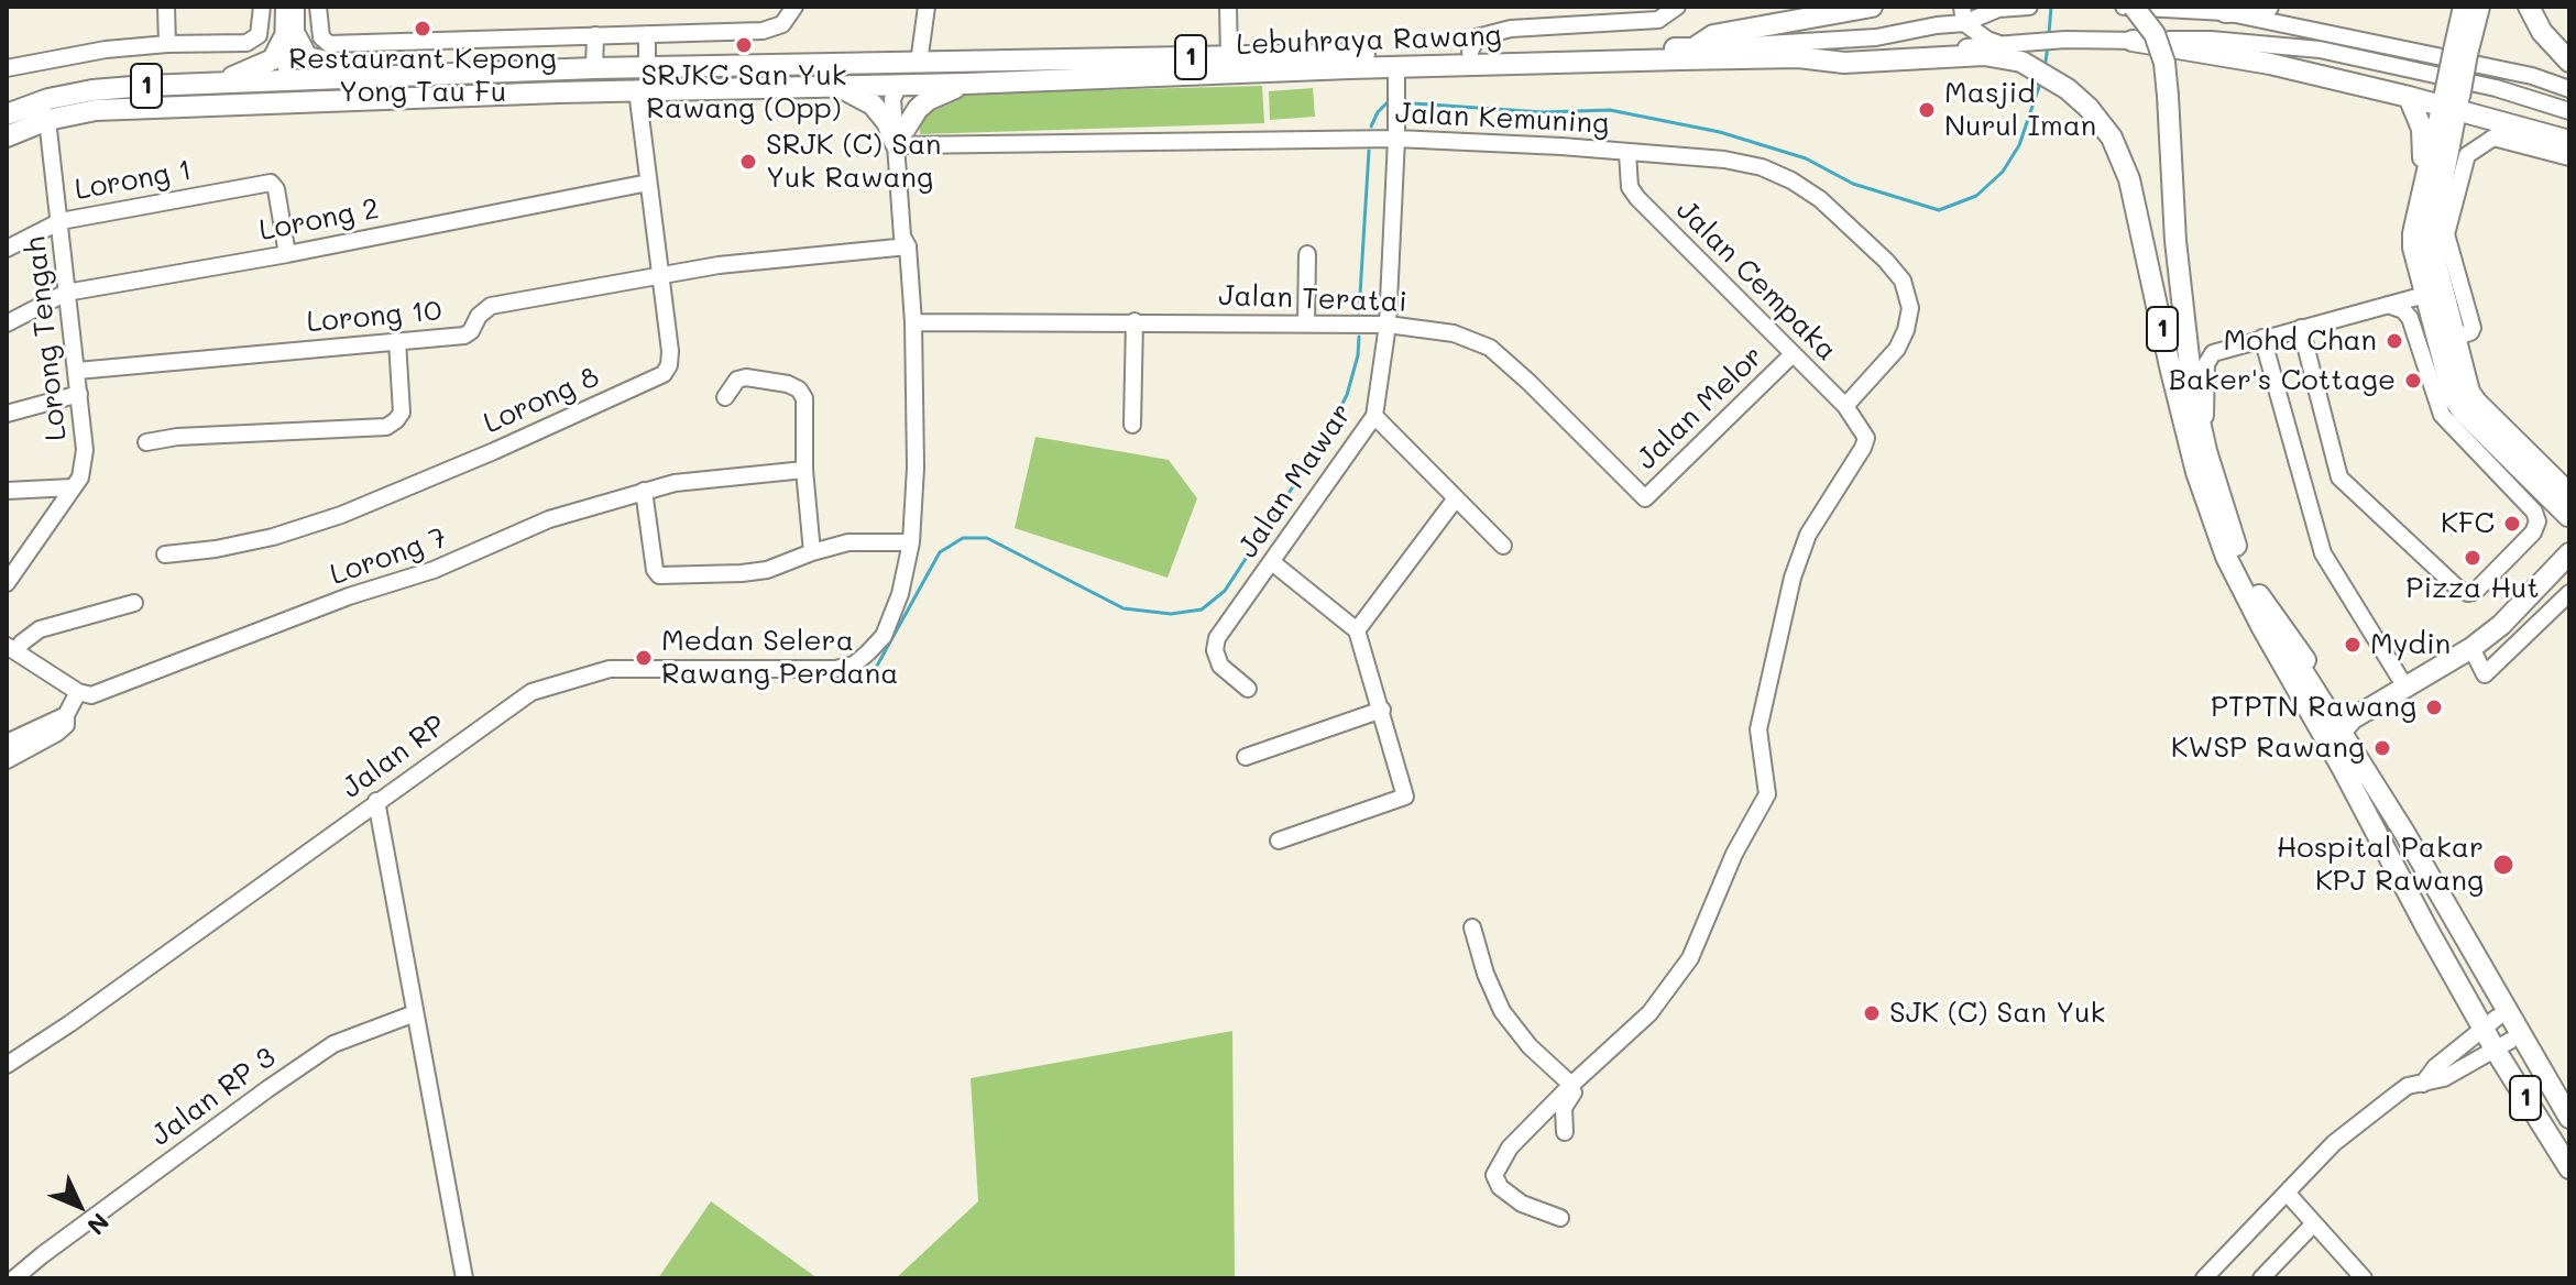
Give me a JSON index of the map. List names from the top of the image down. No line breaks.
{"streets":{"main road":["Lebuhraya Rawang","1"],"street":["Jalan Kemuning","Lorong 1","Lorong 2","Jalan Cempaka","Jalan Teratai","Lorong 10","Lorong Tengah","Lorong 8","Jalan Melor","Jalan Mawar","Lorong 7","Jalan RP","Jalan RP 3"]},"crossings":[["Lebuhraya Rawang","1"],["Lebuhraya Rawang","Lorong Tengah"],["Lebuhraya Rawang","Lorong 8"],["Lebuhraya Rawang","Jalan Mawar"],["Jalan Kemuning","Jalan Cempaka"],["Jalan Kemuning","Jalan Mawar"],["Lorong 1","Lorong 2"],["Lorong 1","Lorong Tengah"],["Lorong 2","Lorong Tengah"],["Lorong 2","Lorong 8"],["Jalan Cempaka","Jalan Melor"],["Jalan Teratai","Jalan Melor"],["Jalan Teratai","Jalan Mawar"],["Lorong 10","Lorong Tengah"],["Lorong 10","Lorong 8"]],"places":["Restaurant Kepong Yong Tau Fu","SRJKC San Yuk Rawang (Opp)","Masjid Nurul Iman","SRJK (C) San Yuk Rawang","Mohd Chan","Baker's Cottage","KFC","Pizza Hut","Mydin","Medan Selera Rawang Perdana","PTPTN Rawang","KWSP Rawang","Hospital Pakar KPJ Rawang","SJK (C) San Yuk"],"north":"bottom right"}
